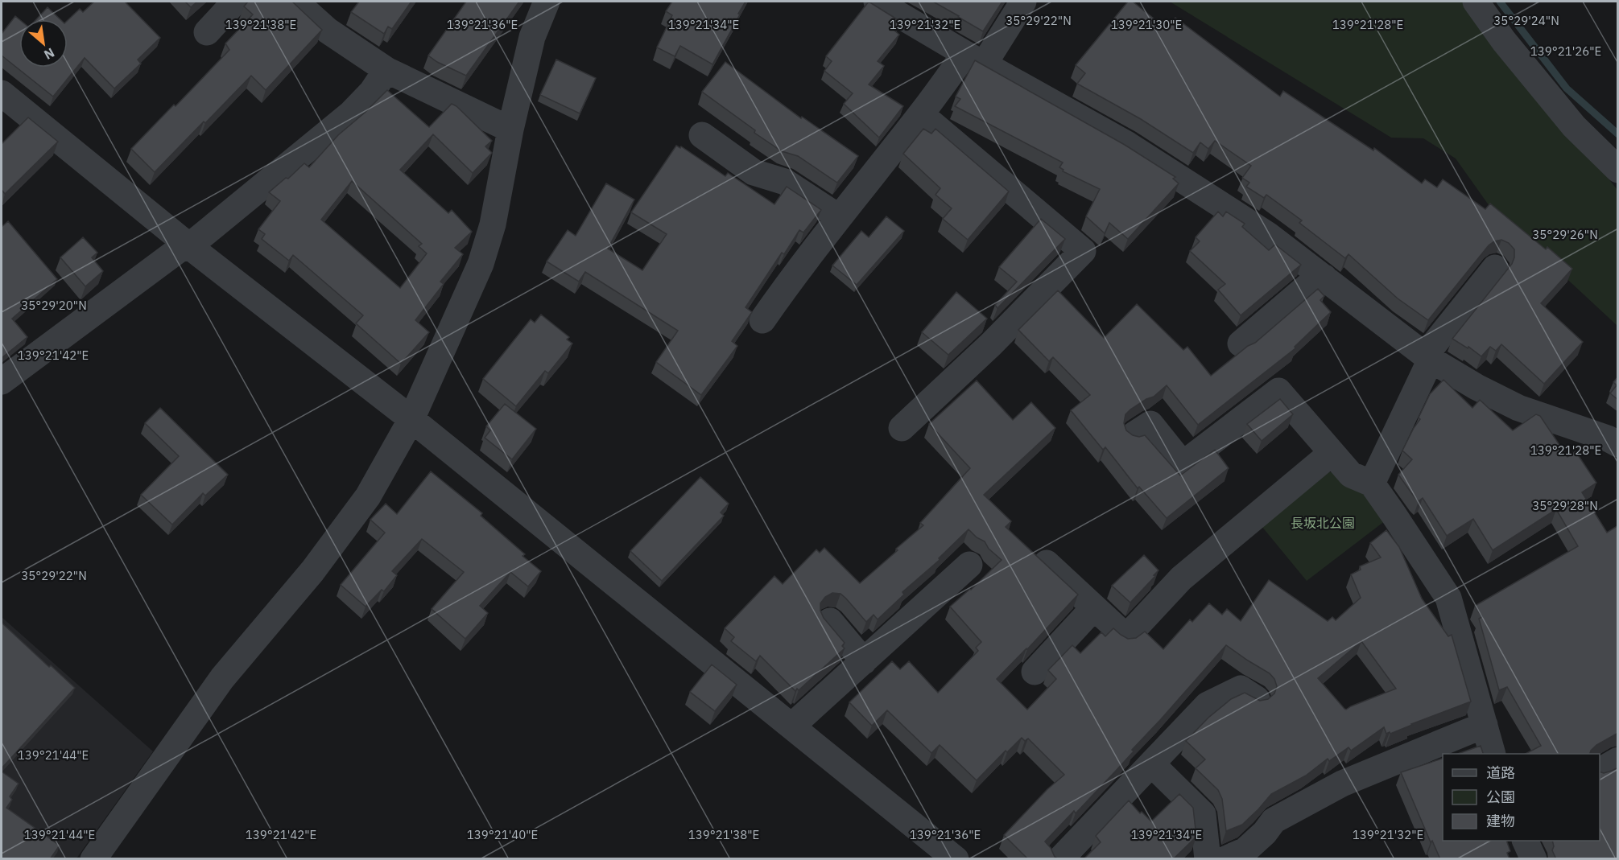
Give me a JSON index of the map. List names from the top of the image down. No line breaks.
{"parks":["長坂北公園"],"legend":["道路","公園","建物"],"north":"bottom right","coordinates":["35°29'22\"N","35°29'24\"N","139°21'38\"E","139°21'36\"E","139°21'34\"E","139°21'32\"E","139°21'30\"E","139°21'28\"E","139°21'26\"E","35°29'26\"N","35°29'20\"N","139°21'42\"E","35°29'28\"N","139°21'44\"E","139°21'40\"E"]}
